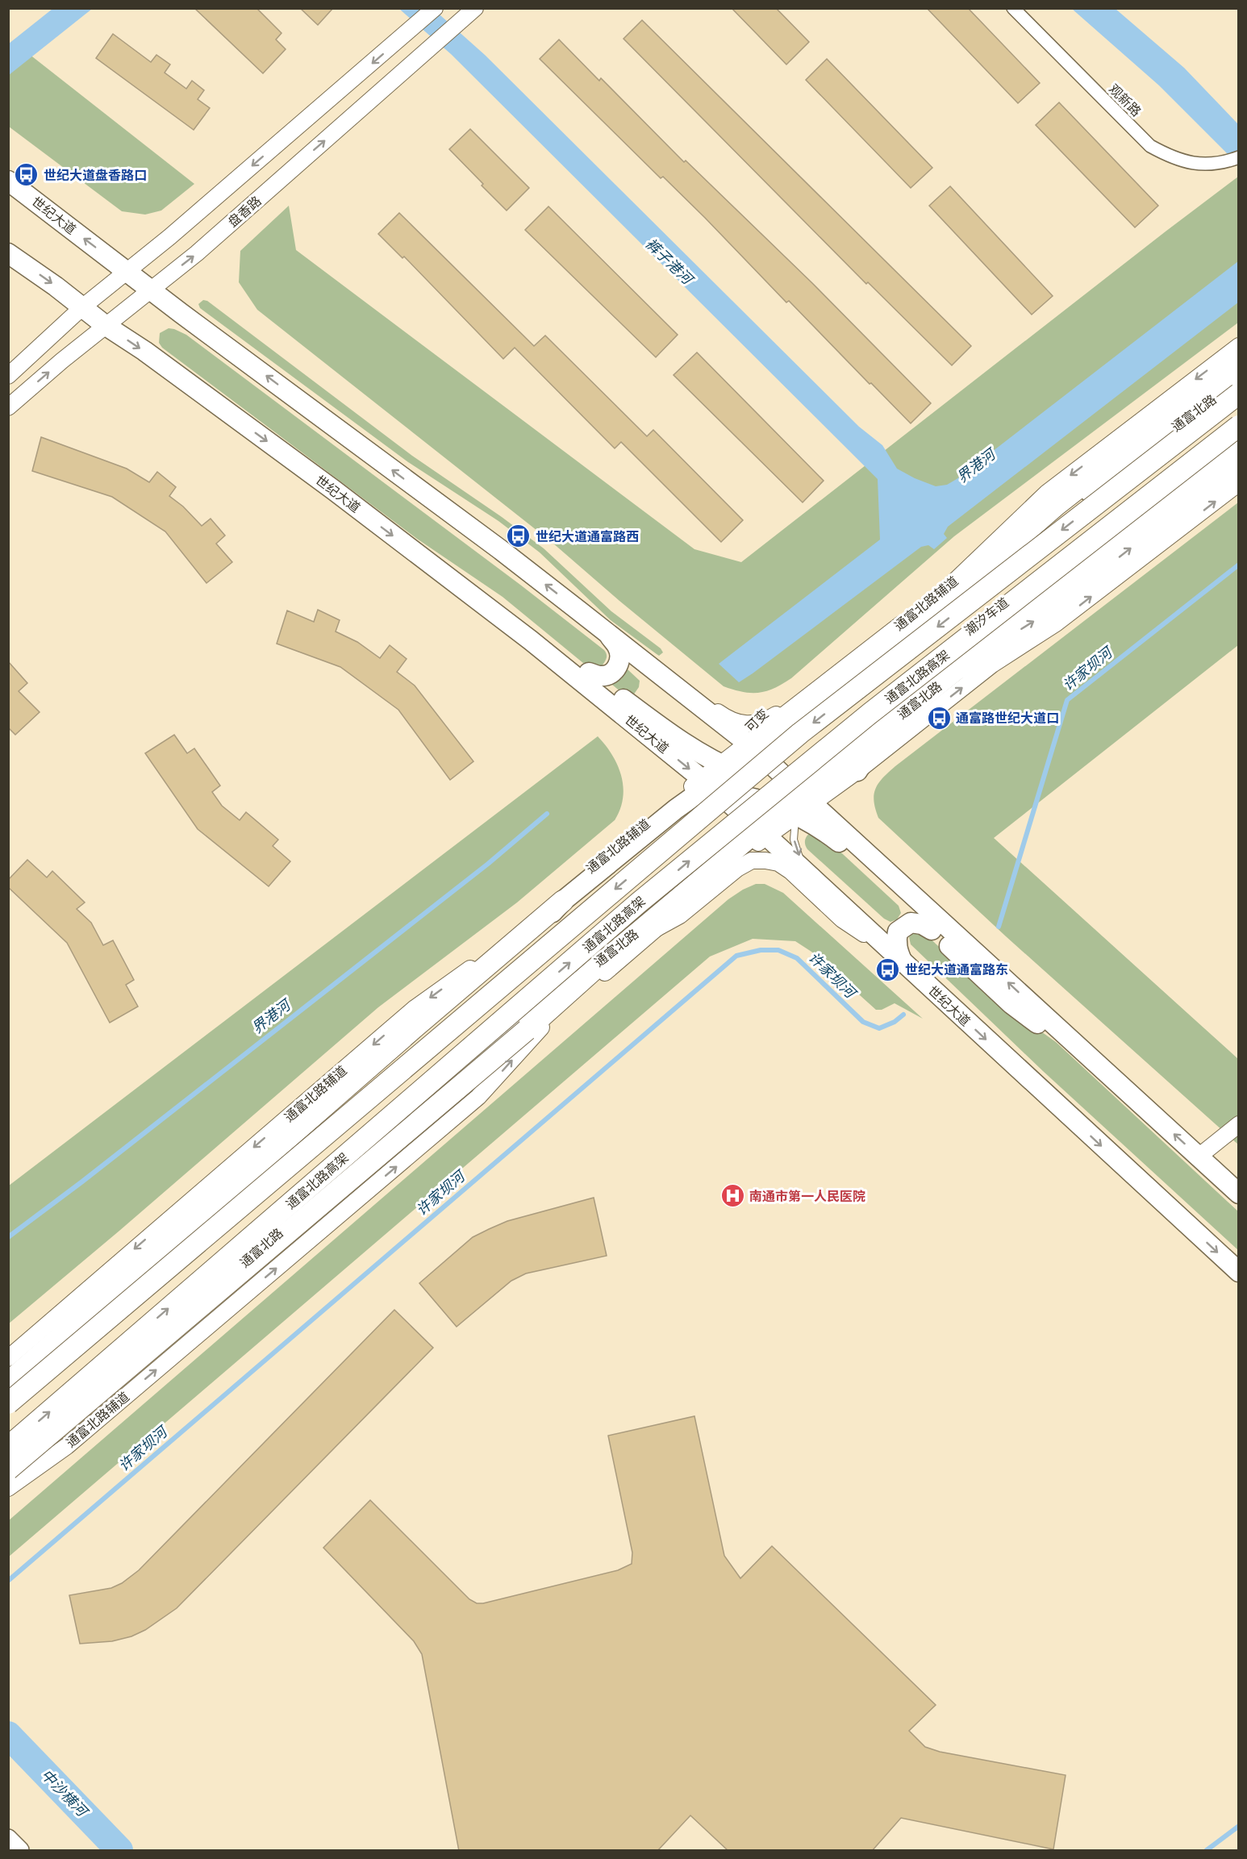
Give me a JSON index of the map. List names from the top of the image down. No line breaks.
{"streets":{"highway":["通富北路高架"],"main road":["世纪大道","通富北路"],"street":["观新路","盘香路","通富北路辅道"],"lane":["潮汐车道","可变"]},"crossings":[["盘香路","世纪大道"],["世纪大道","通富北路"],["世纪大道","通富北路辅道"],["世纪大道","可变"],["通富北路","通富北路辅道"],["通富北路","可变"],["通富北路辅道","可变"]],"water":["裤子港河","界港河","许家坝河","中沙横河"],"places":{"bus stop":["世纪大道盘香路口","世纪大道通富路西","通富路世纪大道口","世纪大道通富路东"],"hospital":["南通市第一人民医院"]}}
